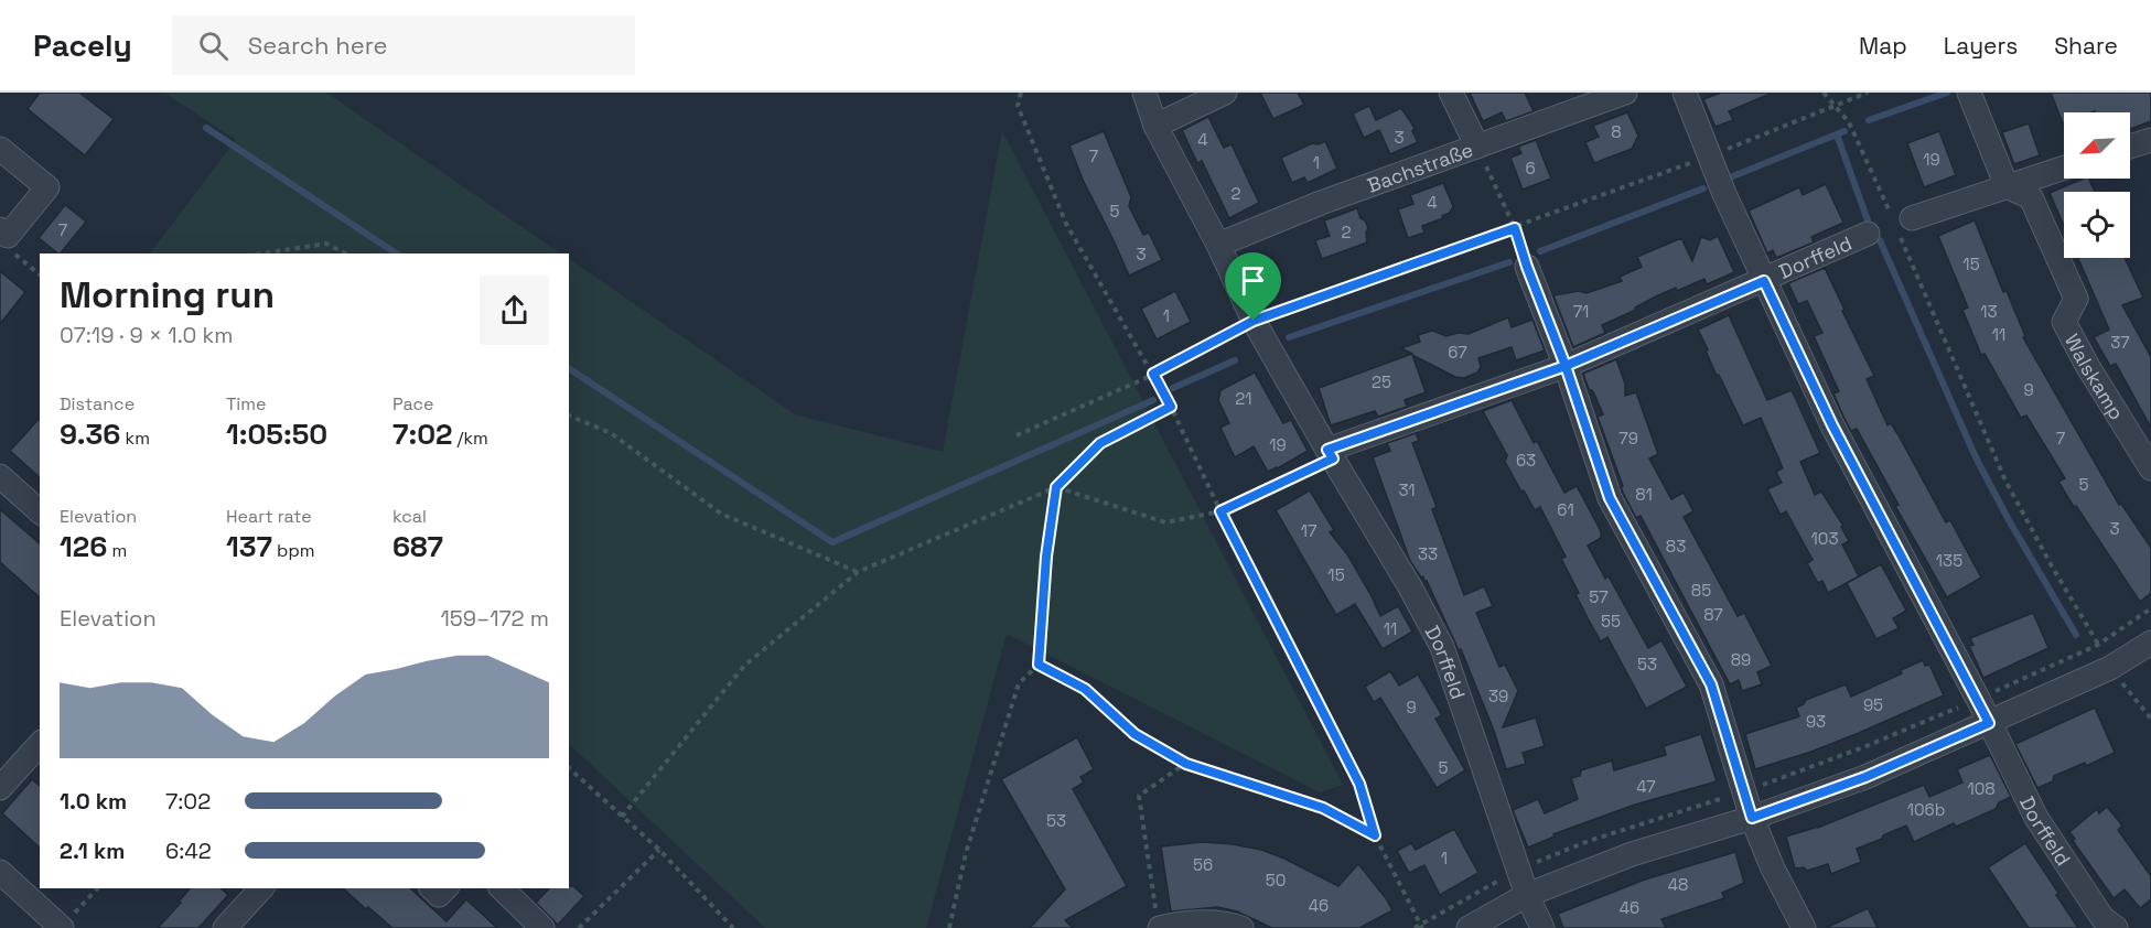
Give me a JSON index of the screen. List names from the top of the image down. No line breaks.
{"streets":{"street":["Bachstraße","Dorffeld","Walskamp"]},"crossings":[["Bachstraße","Dorffeld"]],"house_numbers":["8","3","4","7","19","1","6","2","4","5","7","2","3","15","71","13","1","11","37","67","25","9","21","79","7","19","63","5","31","81","61","3","17","103","83","33","135","15","85","57","87","55","11","89","53","39","95","9","93","5","47","108","106b","53","1","56","50","48","46","46"],"north":"bottom left","page":{"header":"Pacely","search":"Search here","nav":["Map","Layers","Share"],"heading":["Morning run","07:19 · 9 × 1.0 km"],"stats":[["Distance","9.36 km"],["Time","1:05:50"],["Pace","7:02 /km"],["Elevation","126 m"],["Heart rate","137 bpm"],["kcal","687"]],"chart":["Elevation","159–172 m"],"list":[{"name":"1.0 km","note":"7:02"},{"name":"2.1 km","note":"6:42"}]}}
